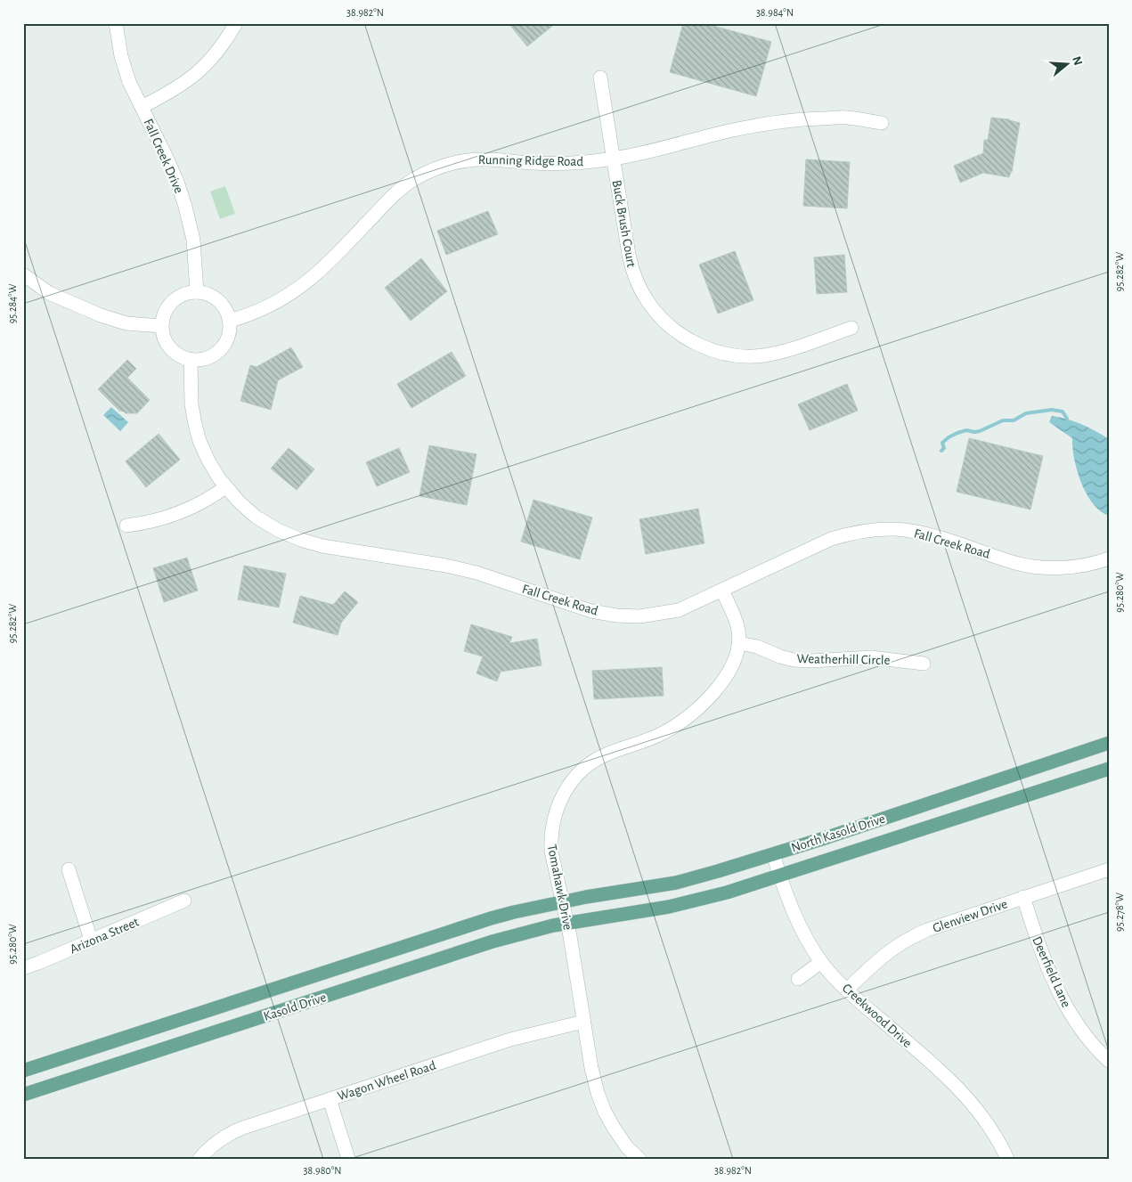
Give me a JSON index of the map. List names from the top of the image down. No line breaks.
{"streets":{"main road":["North Kasold Drive","Kasold Drive"],"street":["Fall Creek Drive","Running Ridge Road","Buck Brush Court","Fall Creek Road","Weatherhill Circle","Tomahawk Drive","Glenview Drive","Arizona Street","Deerfield Lane","Creekwood Drive","Wagon Wheel Road"]},"crossings":[["Fall Creek Drive","Running Ridge Road"],["Fall Creek Drive","Fall Creek Road"],["Running Ridge Road","Buck Brush Court"],["Running Ridge Road","Fall Creek Road"],["Fall Creek Road","Tomahawk Drive"],["Weatherhill Circle","Tomahawk Drive"],["North Kasold Drive","Tomahawk Drive"],["North Kasold Drive","Kasold Drive"],["North Kasold Drive","Creekwood Drive"],["Tomahawk Drive","Kasold Drive"],["Tomahawk Drive","Wagon Wheel Road"],["Glenview Drive","Deerfield Lane"],["Glenview Drive","Creekwood Drive"]],"north":"right","coordinates":["38.982°N","38.984°N","95.282°W","95.284°W","95.280°W","95.278°W","38.980°N"]}
